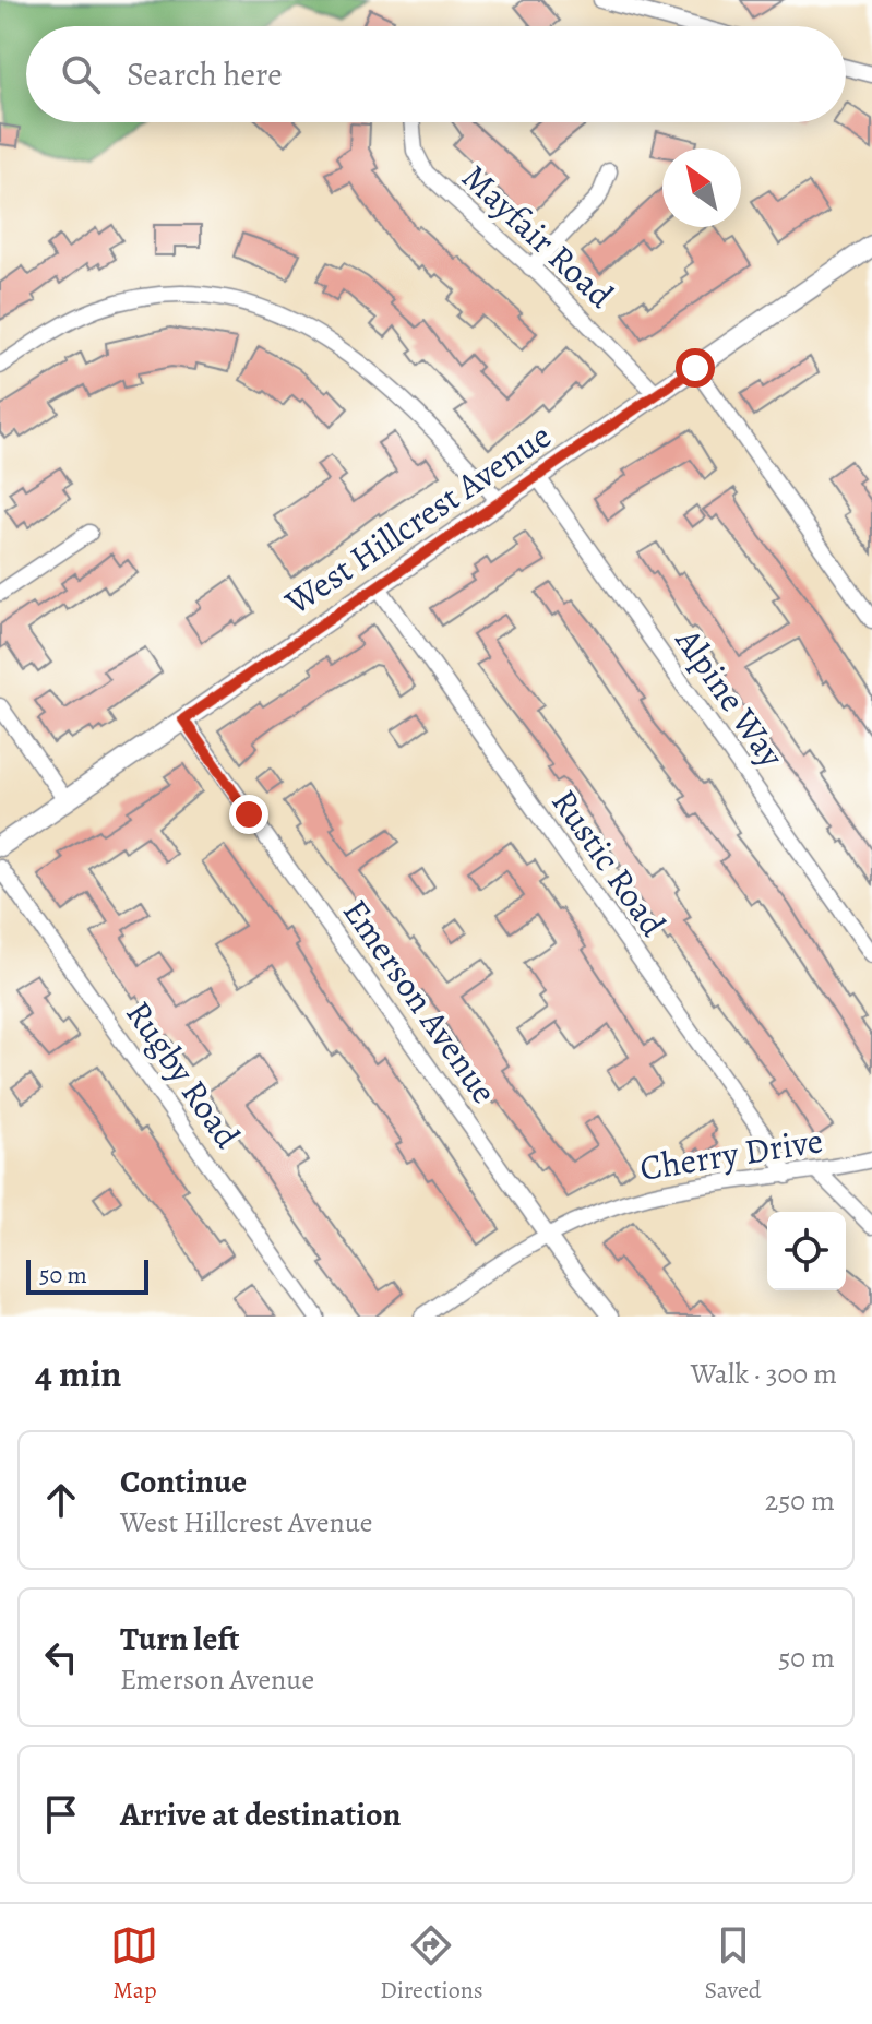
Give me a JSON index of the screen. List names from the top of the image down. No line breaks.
{"streets":{"street":["Mayfair Road","West Hillcrest Avenue","Alpine Way","Rustic Road","Emerson Avenue","Rugby Road","Cherry Drive"]},"crossings":[["Mayfair Road","West Hillcrest Avenue"],["West Hillcrest Avenue","Alpine Way"],["West Hillcrest Avenue","Rustic Road"],["West Hillcrest Avenue","Emerson Avenue"],["Rustic Road","Cherry Drive"],["Emerson Avenue","Cherry Drive"]],"scale_bar":"50 m","north":"top left","page":{"search":"Search here","scale":"50 m","heading":["4 min","Walk · 300 m"],"list":[["Continue","West Hillcrest Avenue","250 m"],["Turn left","Emerson Avenue","50 m"],"Arrive at destination"],"nav":["Map","Directions","Saved"]}}
